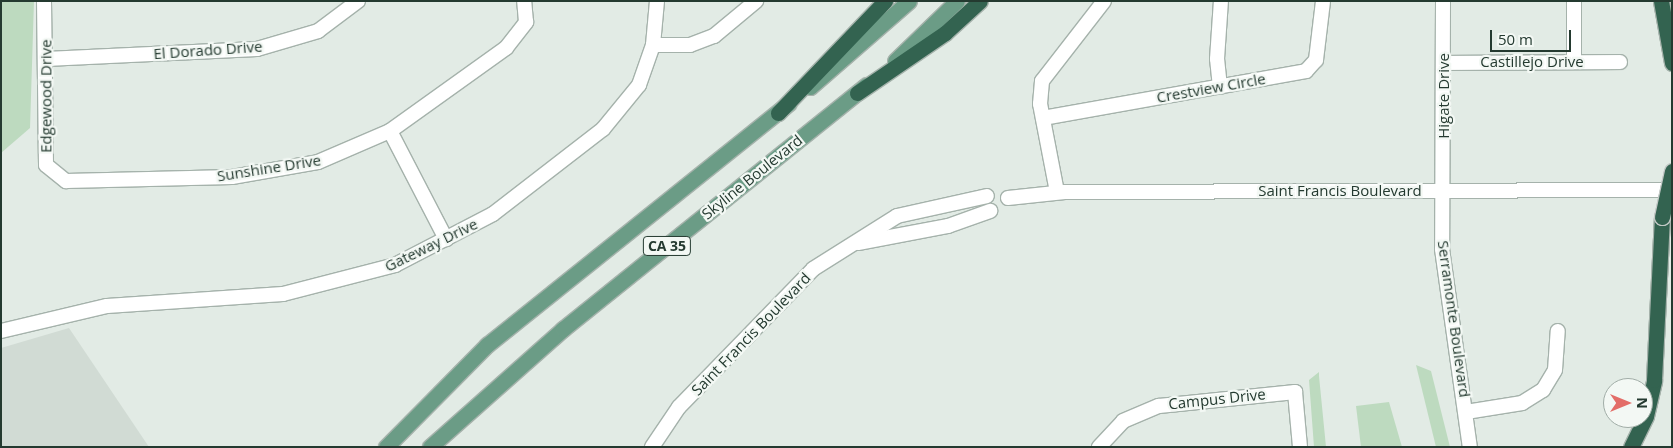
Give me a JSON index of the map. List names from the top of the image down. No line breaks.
{"streets":{"main road":["Skyline Boulevard","CA 35"],"street":["El Dorado Drive","Castillejo Drive","Crestview Circle","Edgewood Drive","Higate Drive","Sunshine Drive","Saint Francis Boulevard","Gateway Drive","Serramonte Boulevard","Campus Drive"]},"crossings":[["El Dorado Drive","Edgewood Drive"],["Castillejo Drive","Higate Drive"],["Edgewood Drive","Sunshine Drive"],["Higate Drive","Saint Francis Boulevard"],["Higate Drive","Serramonte Boulevard"],["Saint Francis Boulevard","Serramonte Boulevard"]],"scale_bar":"50 m","north":"right"}
